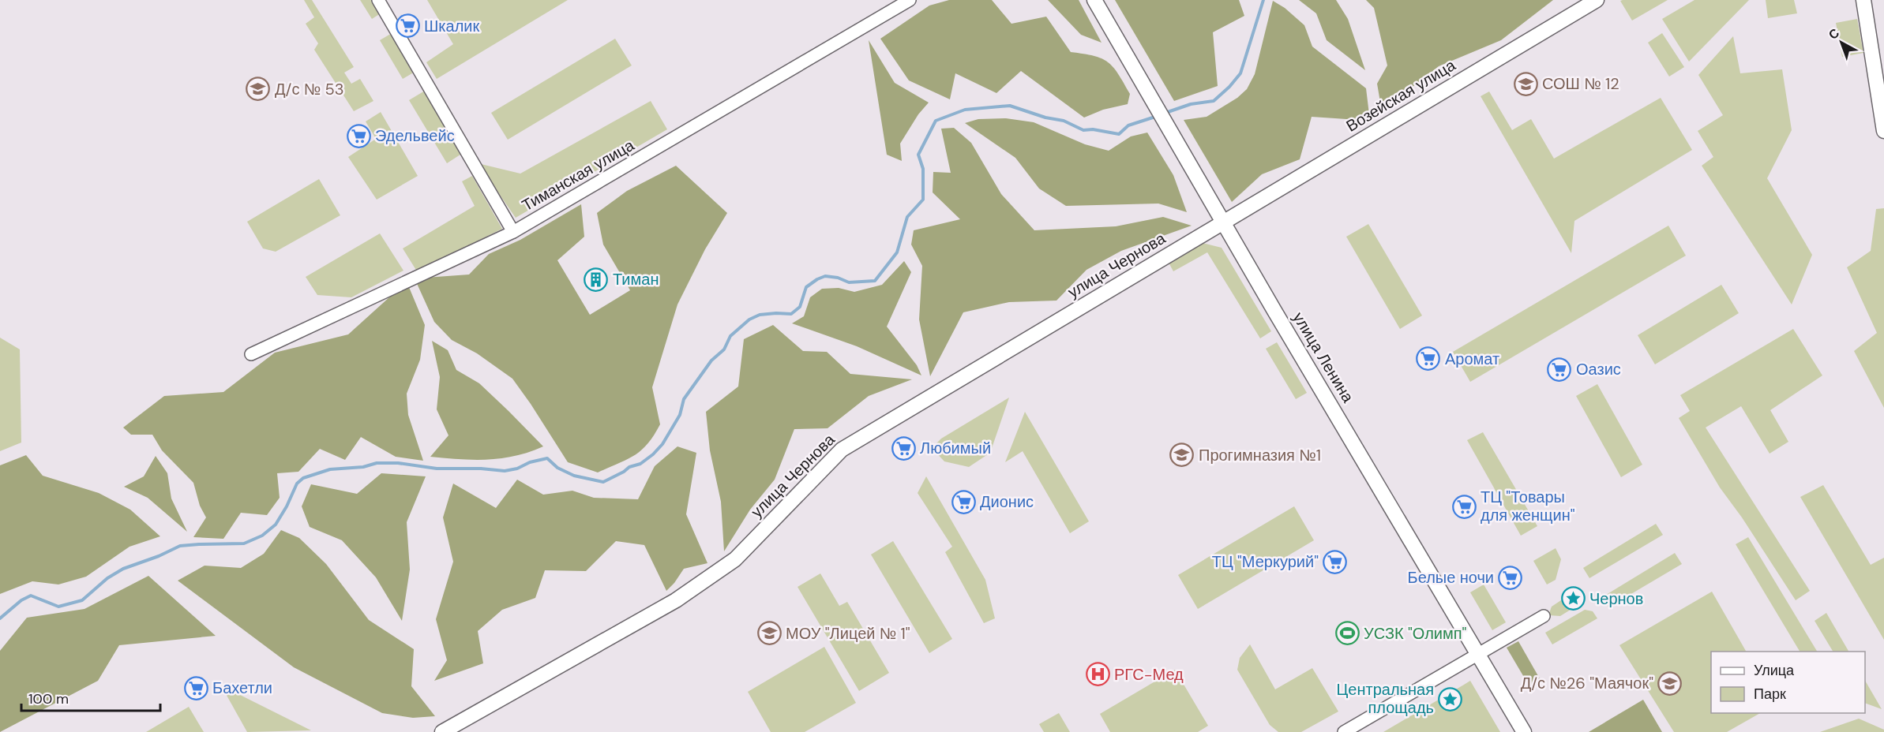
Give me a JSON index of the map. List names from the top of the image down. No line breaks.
{"streets":{"main road":["Возейская улица","улица Чернова","улица Ленина"],"street":["Тиманская улица"]},"crossings":[["Возейская улица","улица Чернова"],["Возейская улица","улица Ленина"],["улица Чернова","улица Ленина"]],"places":{"supermarket":["Шкалик","Эдельвейс","Аромат","Оазис","Любимый","Дионис","ТЦ \"Товары для женщин\"","ТЦ \"Меркурий\"","Белые ночи","Бахетли"],"school or university":["СОШ № 12","Д/с № 53","Прогимназия №1","МОУ \"Лицей № 1\"","Д/с №26 \"Маячок\""],"building":["Тиман"],"place":["Чернов","Центральная площадь"],"sports":["УСЗК \"Олимп\""],"hospital":["РГС-Мед"]},"legend":["Улица","Парк"],"scale_bar":"100 m","north":"top left"}
